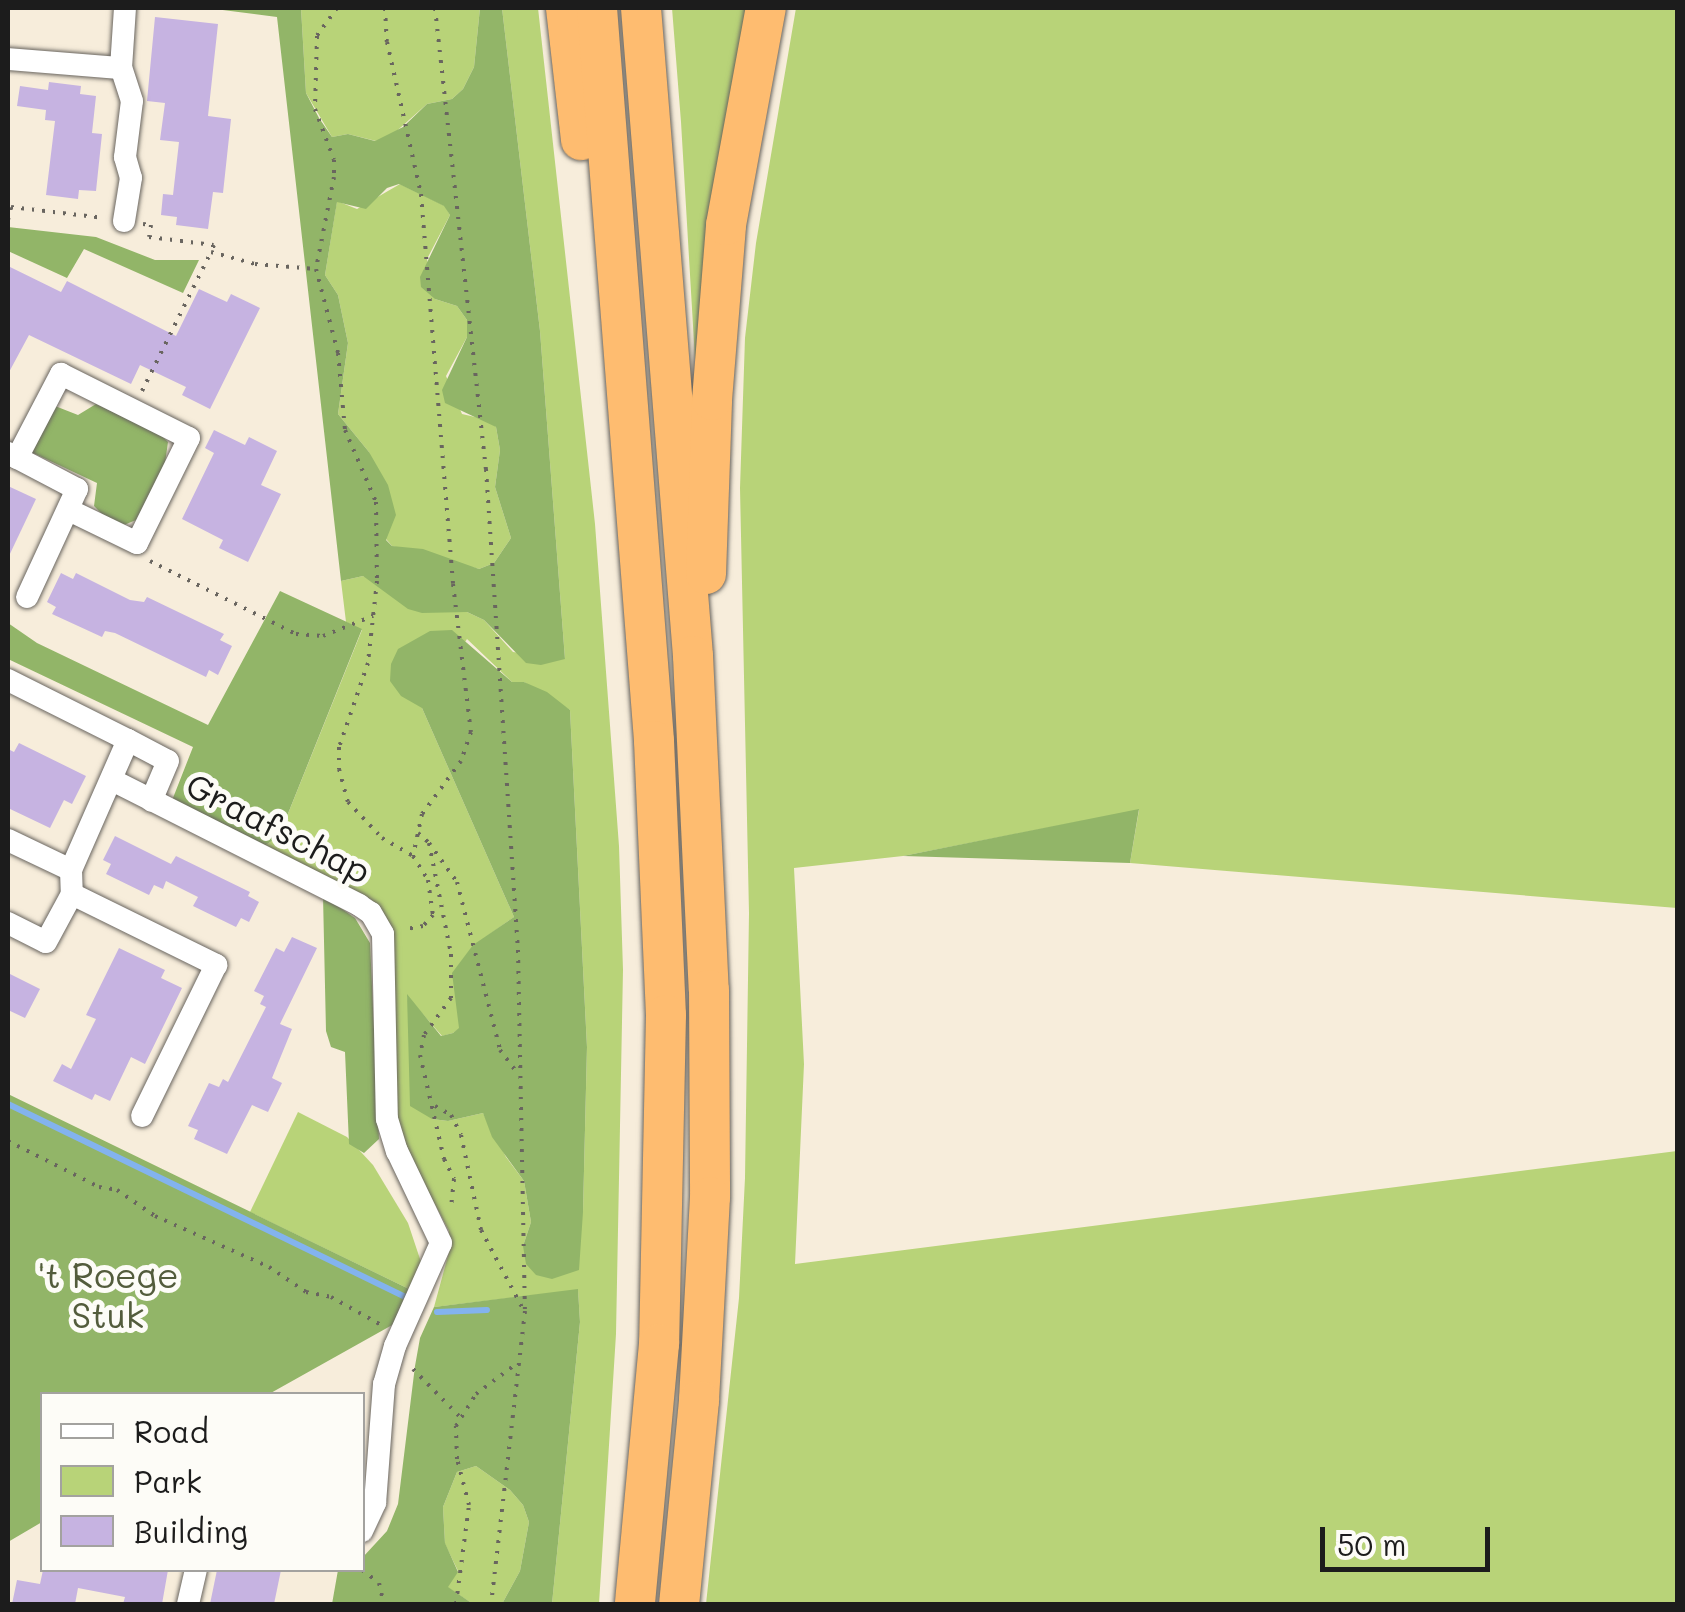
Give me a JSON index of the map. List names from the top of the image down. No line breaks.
{"streets":{"street":["Graafschap"]},"parks":["'t Roege Stuk"],"legend":["Road","Park","Building"],"scale_bar":"50 m"}
